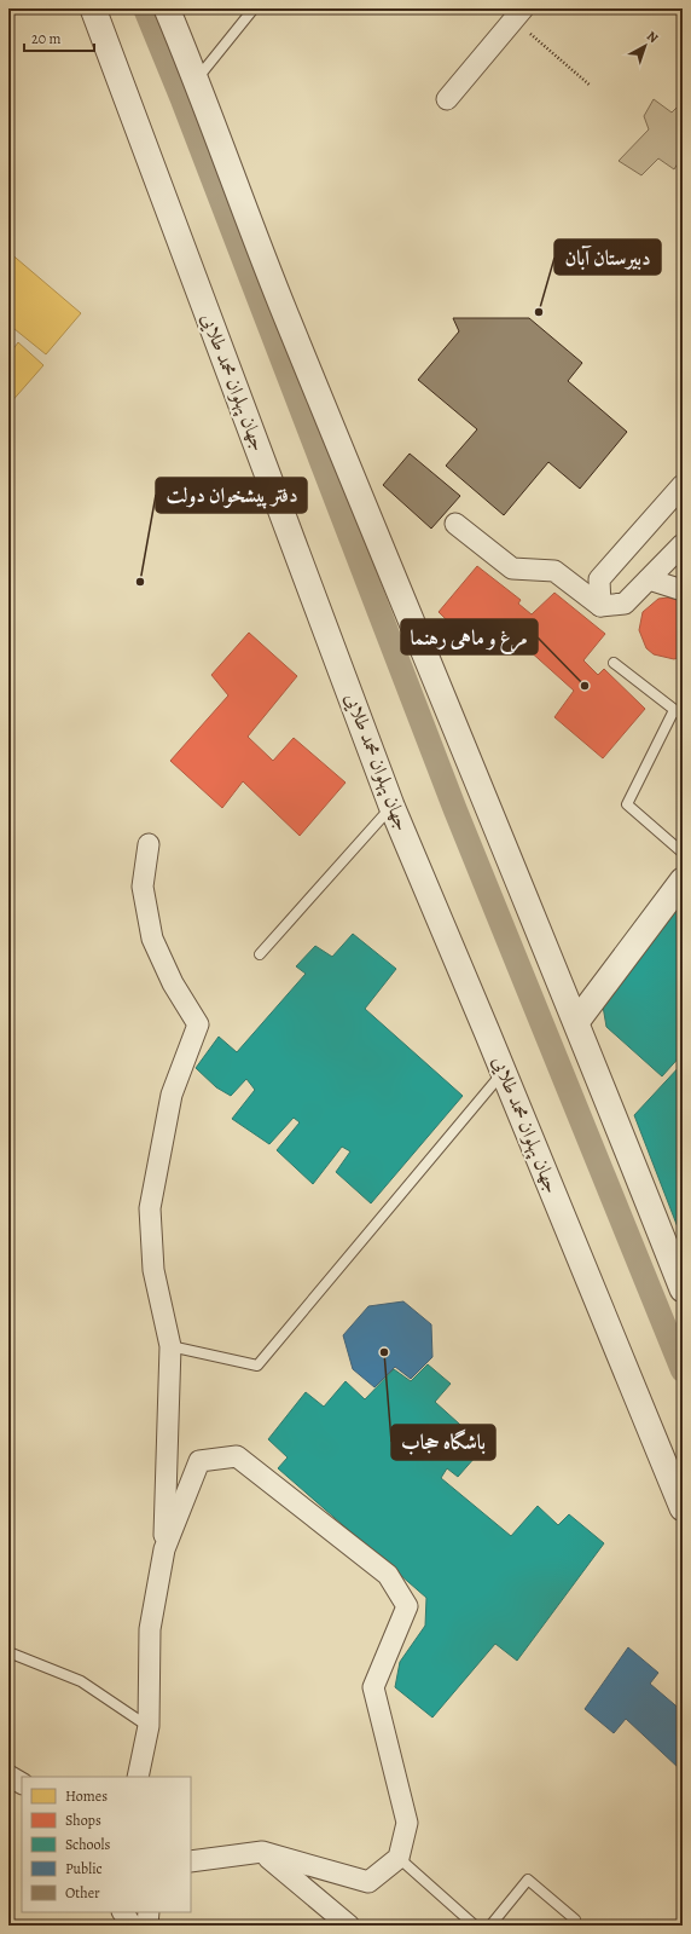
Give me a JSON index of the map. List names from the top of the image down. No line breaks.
{"streets":{"street":["جهان پهلوان محمد طلایی"]},"places":["دبیرستان آبان","دفتر پیشخوان دولت","مرغ و ماهی رهنما","باشگاه حجاب"],"legend":["Homes","Shops","Schools","Public","Other"],"scale_bar":"20 m","north":"top right"}
